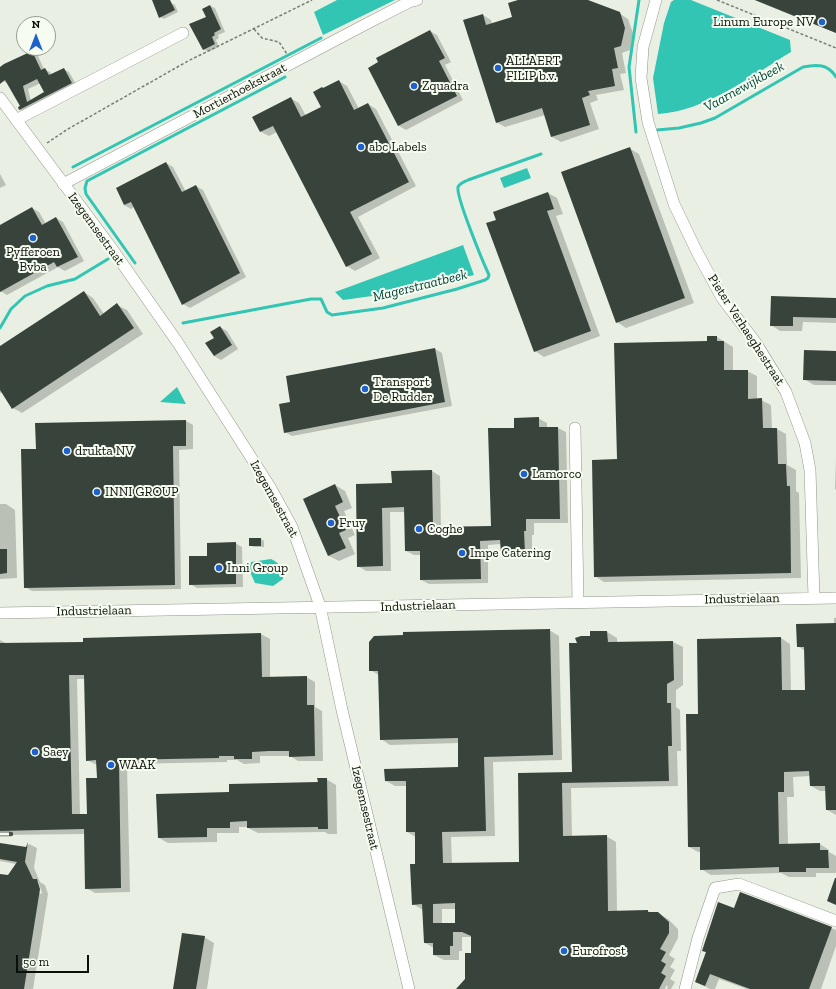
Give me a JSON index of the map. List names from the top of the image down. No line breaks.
{"streets":{"street":["Mortierhoekstraat","Izegemsestraat","Pieter Verhaeghestraat","Industrielaan"]},"crossings":[["Mortierhoekstraat","Izegemsestraat"],["Izegemsestraat","Industrielaan"],["Pieter Verhaeghestraat","Industrielaan"]],"water":["Vaarnewijkbeek","Magerstraatbeek"],"places":["Linum Europe NV","ALLAERT FILIP b.v.","Zquadra","abc Labels","Pyfferoen Bvba","Transport De Rudder","drukta NV","Lamorco","INNI GROUP","Fruy","Coghe","Impe Catering","Inni Group","Saey","WAAK","Eurofrost"],"scale_bar":"50 m","north":"top"}
